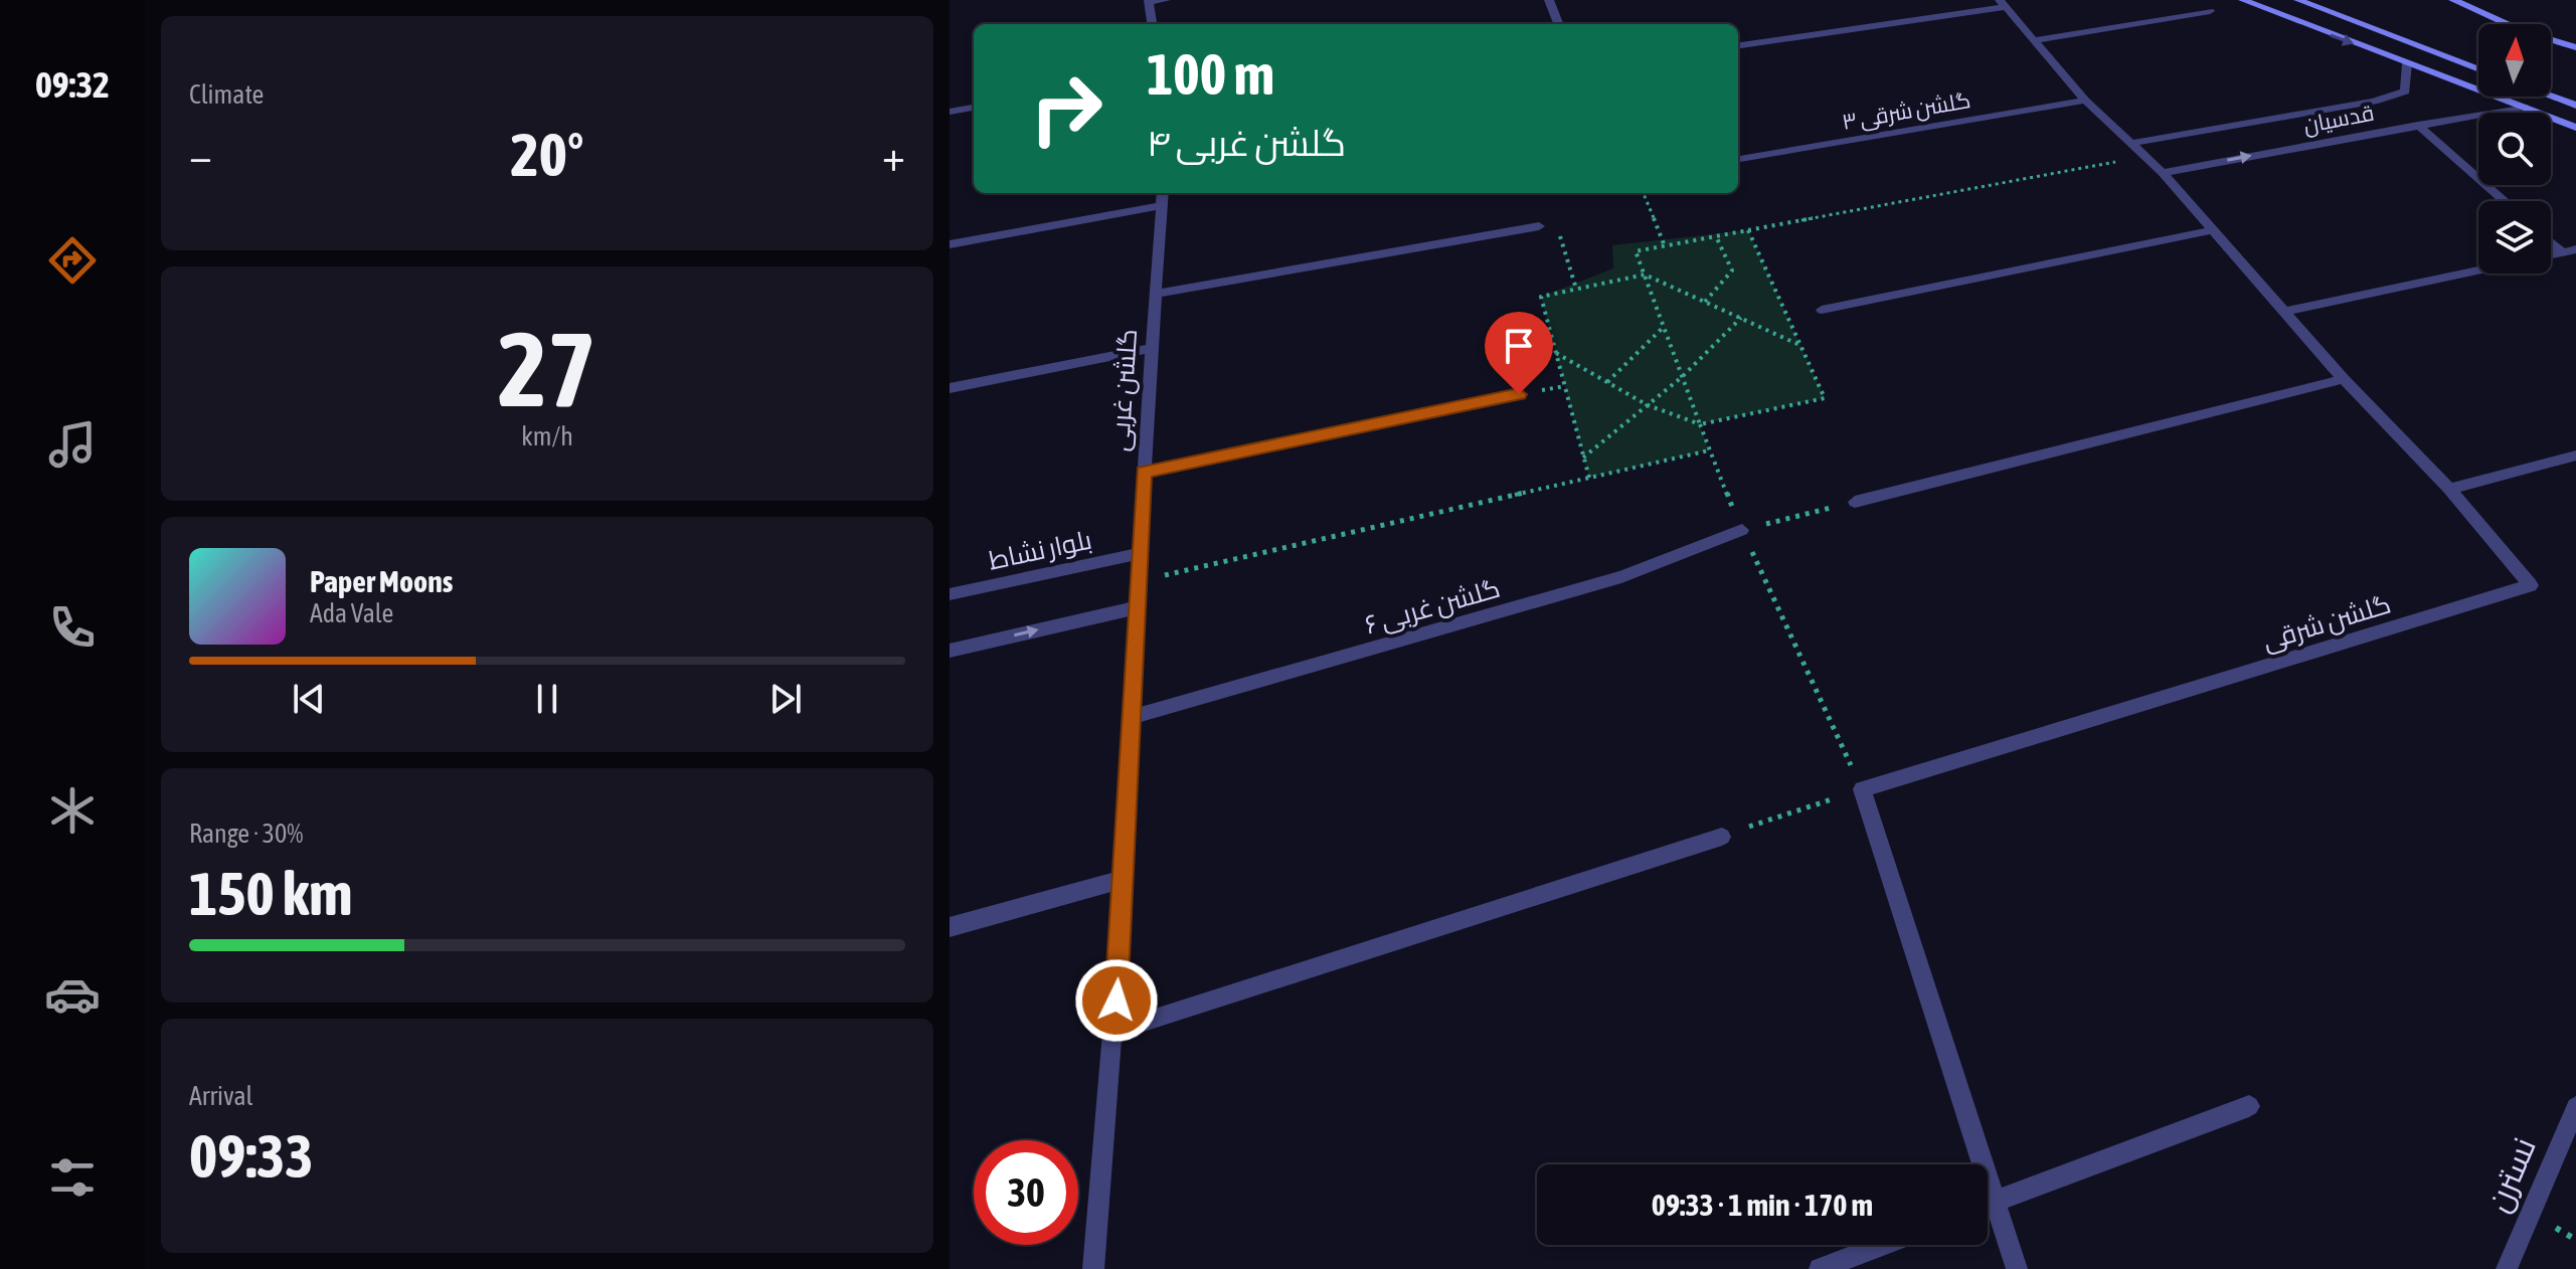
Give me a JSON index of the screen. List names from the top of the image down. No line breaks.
{"streets":{"street":["گلشن شرقی ۳","قدسیان","گلشن غربی","بلوار نشاط","گلشن غربی ۶","گلشن شرقی","نسترن"]},"crossings":[["گلشن شرقی ۳","گلشن شرقی"],["قدسیان","گلشن شرقی"],["گلشن غربی","بلوار نشاط"],["گلشن غربی","گلشن غربی ۶"]],"north":"top","page":{"tabs":"09:32","tile":["Climate",["27","km/h"],["Range · 30%","150 km"],["Arrival","09:33"]],"turn":["100 m","گلشن غربی ۴"],"heat":["−","20°","+"],"song":["Paper Moons","Ada Vale"],"limit":"30","trip":"09:33 · 1 min · 170 m"}}
